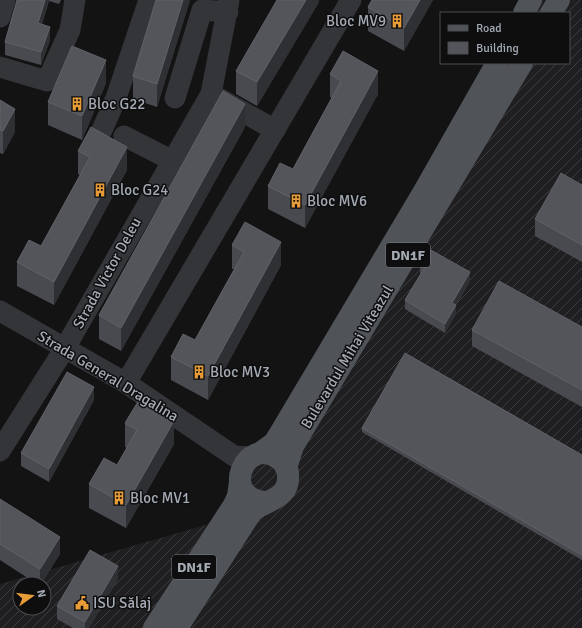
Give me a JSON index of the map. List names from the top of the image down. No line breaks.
{"streets":{"main road":["DN1F","Bulevardul Mihai Viteazul"],"street":["Strada Victor Deleu","Strada General Dragalina"]},"crossings":[["DN1F","Bulevardul Mihai Viteazul"],["DN1F","Strada General Dragalina"],["Strada Victor Deleu","Strada General Dragalina"],["Bulevardul Mihai Viteazul","Strada General Dragalina"]],"places":{"building":["Bloc MV9","Bloc G22","Bloc G24","Bloc MV6","Bloc MV3","Bloc MV1"],"public building":["ISU Sălaj"]},"legend":["Road","Building"],"north":"right"}
